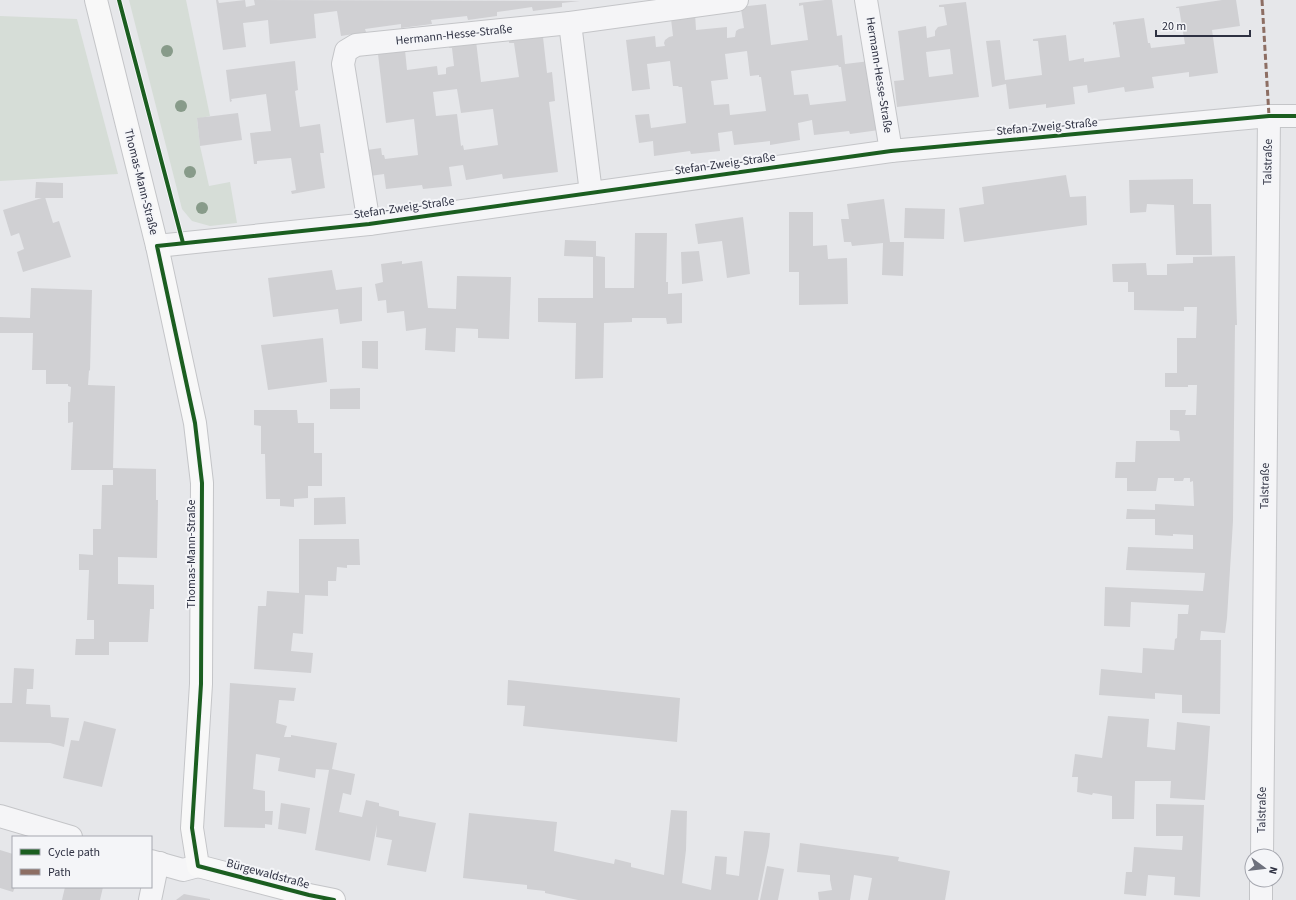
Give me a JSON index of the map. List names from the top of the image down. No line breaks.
{"streets":{"main road":["Thomas-Mann-Straße","Bürgewaldstraße"],"street":["Hermann-Hesse-Straße","Stefan-Zweig-Straße","Talstraße"]},"crossings":[["Hermann-Hesse-Straße","Stefan-Zweig-Straße"],["Stefan-Zweig-Straße","Talstraße"],["Stefan-Zweig-Straße","Thomas-Mann-Straße"],["Thomas-Mann-Straße","Bürgewaldstraße"]],"legend":["Cycle path","Path"],"scale_bar":"20 m","north":"right"}
